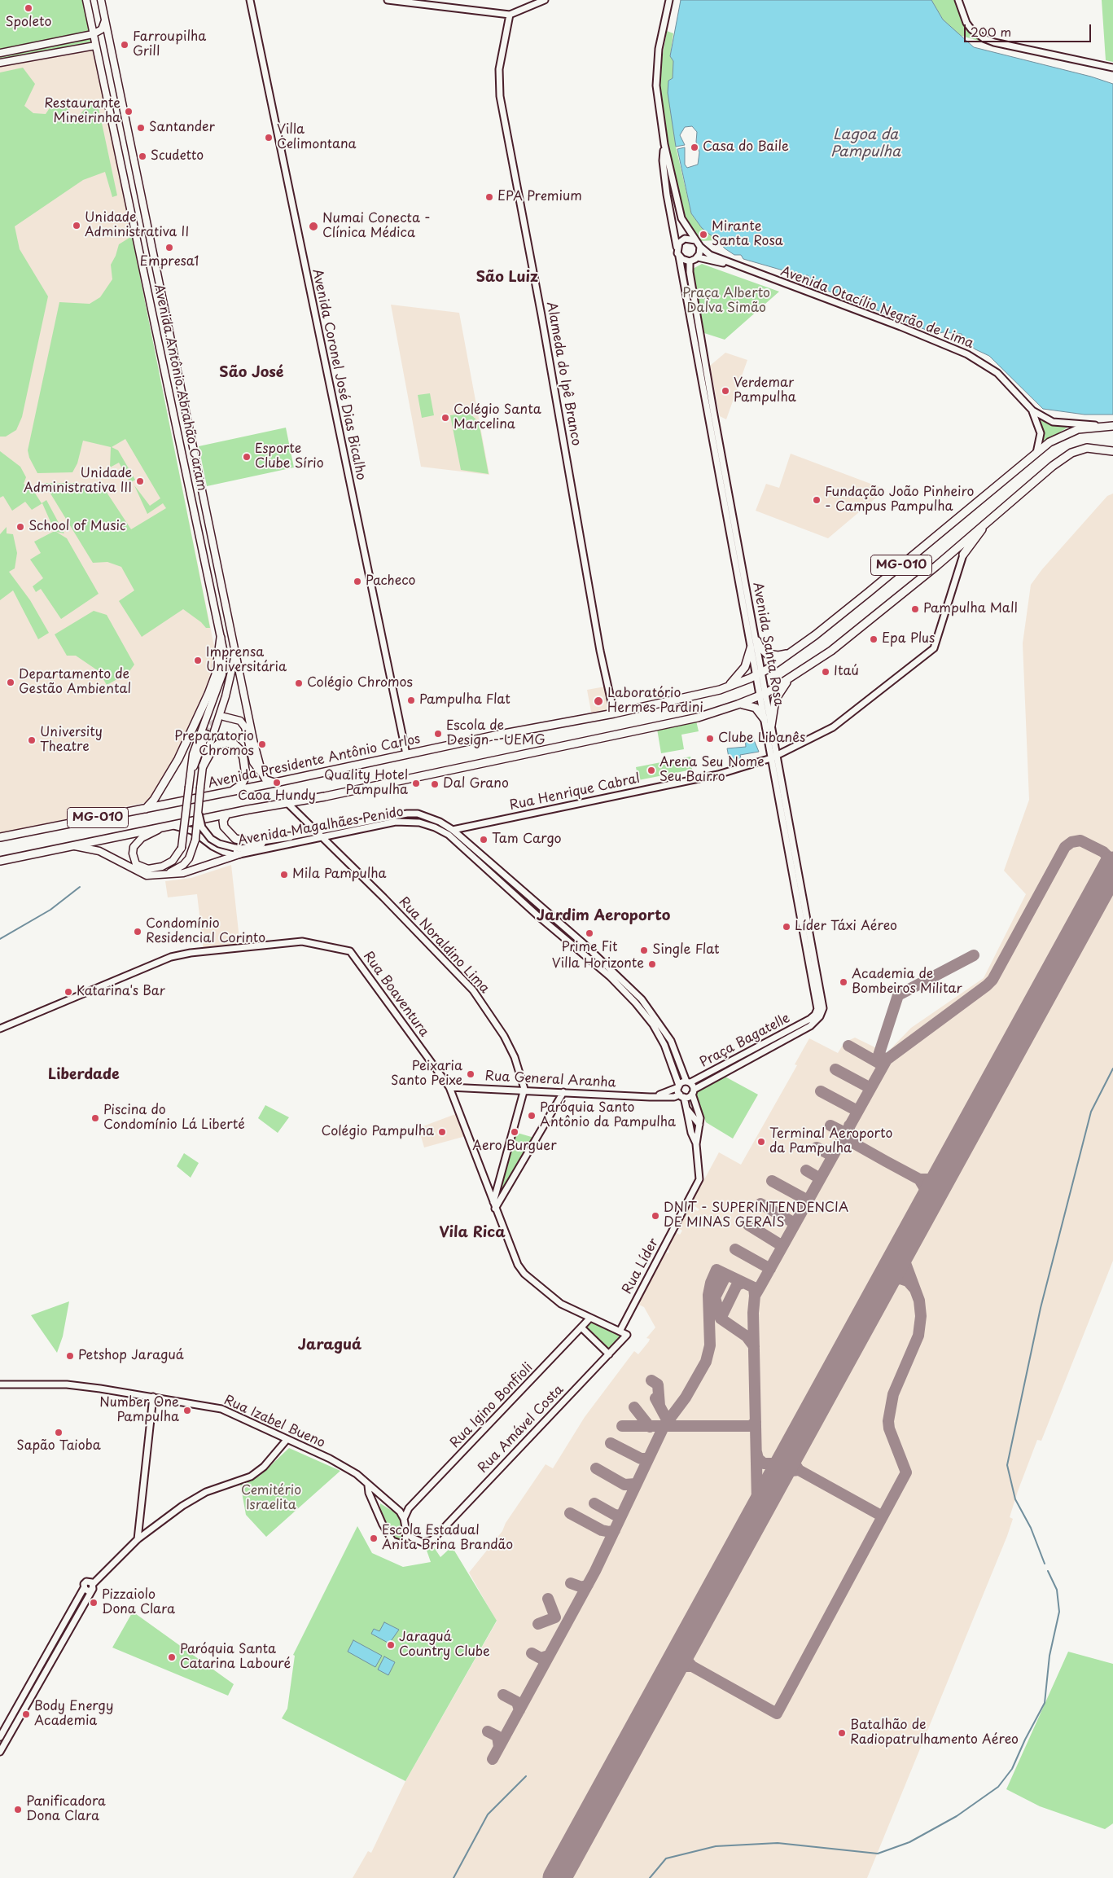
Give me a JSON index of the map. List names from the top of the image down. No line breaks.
{"streets":{"highway":["MG-010","Avenida Presidente Antônio Carlos"],"main road":["Avenida Antônio Abrahão Caram"],"street":["Avenida Otacílio Negrão de Lima","Alameda do Ipê Branco","Avenida Coronel José Dias Bicalho","Avenida Santa Rosa","Rua Henrique Cabral","Avenida Magalhães Penido","Rua Noraldino Lima","Rua Boaventura","Praça Bagatelle","Rua General Aranha","Rua Líder","Rua Igino Bonfioli","Rua Izabel Bueno","Rua Amável Costa"]},"crossings":[["Avenida Otacílio Negrão de Lima","Avenida Santa Rosa"],["Avenida Otacílio Negrão de Lima","Avenida Presidente Antônio Carlos"],["Alameda do Ipê Branco","Avenida Presidente Antônio Carlos"],["Avenida Coronel José Dias Bicalho","Avenida Presidente Antônio Carlos"],["Avenida Antônio Abrahão Caram","Avenida Magalhães Penido"],["MG-010","Avenida Santa Rosa"],["MG-010","Avenida Magalhães Penido"],["MG-010","Rua Noraldino Lima"],["Avenida Santa Rosa","Avenida Presidente Antônio Carlos"],["Avenida Santa Rosa","Rua Henrique Cabral"],["Avenida Santa Rosa","Praça Bagatelle"],["Rua Henrique Cabral","Avenida Magalhães Penido"],["Avenida Magalhães Penido","Rua Noraldino Lima"],["Avenida Magalhães Penido","Praça Bagatelle"],["Avenida Magalhães Penido","Rua General Aranha"],["Avenida Magalhães Penido","Rua Líder"],["Rua Noraldino Lima","Rua General Aranha"],["Rua Boaventura","Rua General Aranha"],["Rua Boaventura","Rua Líder"],["Rua Boaventura","Rua Igino Bonfioli"],["Rua Boaventura","Rua Amável Costa"],["Praça Bagatelle","Rua General Aranha"],["Praça Bagatelle","Rua Líder"],["Rua General Aranha","Rua Líder"],["Rua Igino Bonfioli","Rua Izabel Bueno"]],"districts":["São Luiz","São José","Jardim Aeroporto","Liberdade","Vila Rica","Jaraguá"],"water":["Lagoa da Pampulha"],"parks":["Praça Alberto Dalva Simão","Cemitério Israelita"],"places":["Spoleto","Farroupilha Grill","Restaurante Mineirinha","Santander","Villa Celimontana","Casa do Baile","Scudetto","EPA Premium","Unidade Administrativa II","Numai Conecta - Clínica Médica","Mirante Santa Rosa","Empresa1","Verdemar Pampulha","Colégio Santa Marcelina","Esporte Clube Sírio","Unidade Administrativa III","Fundação João Pinheiro - Campus Pampulha","School of Music","Pacheco","Pampulha Mall","Epa Plus","Imprensa Universitária","Itaú","Departamento de Gestão Ambiental","Colégio Chromos","Pampulha Flat","Laboratório Hermes Pardini","Escola de Design - UEMG","Clube Libanês","University Theatre","Preparatorio Chromos","Arena Seu Nome Seu Bairro","Caoa Hundy","Quality Hotel Pampulha","Dal Grano","Tam Cargo","Mila Pampulha","Líder Táxi Aéreo","Condomínio Residencial Corinto","Prime Fit","Single Flat","Villa Horizonte","Academia de Bombeiros Militar","Katarina's Bar","Peixaria Santo Peixe","Paróquia Santo Antônio da Pampulha","Piscina do Condomínio Lá Liberté","Colégio Pampulha","Aero Burguer","Terminal Aeroporto da Pampulha","DNIT - SUPERINTENDENCIA DE MINAS GERAIS","Petshop Jaraguá","Number One Pampulha","Sapão Taioba","Escola Estadual Anita Brina Brandão","Pizzaiolo Dona Clara","Jaraguá Country Clube","Paróquia Santa Catarina Labouré","Body Energy Academia","Batalhão de Radiopatrulhamento Aéreo","Panificadora Dona Clara"],"scale_bar":"200 m"}
